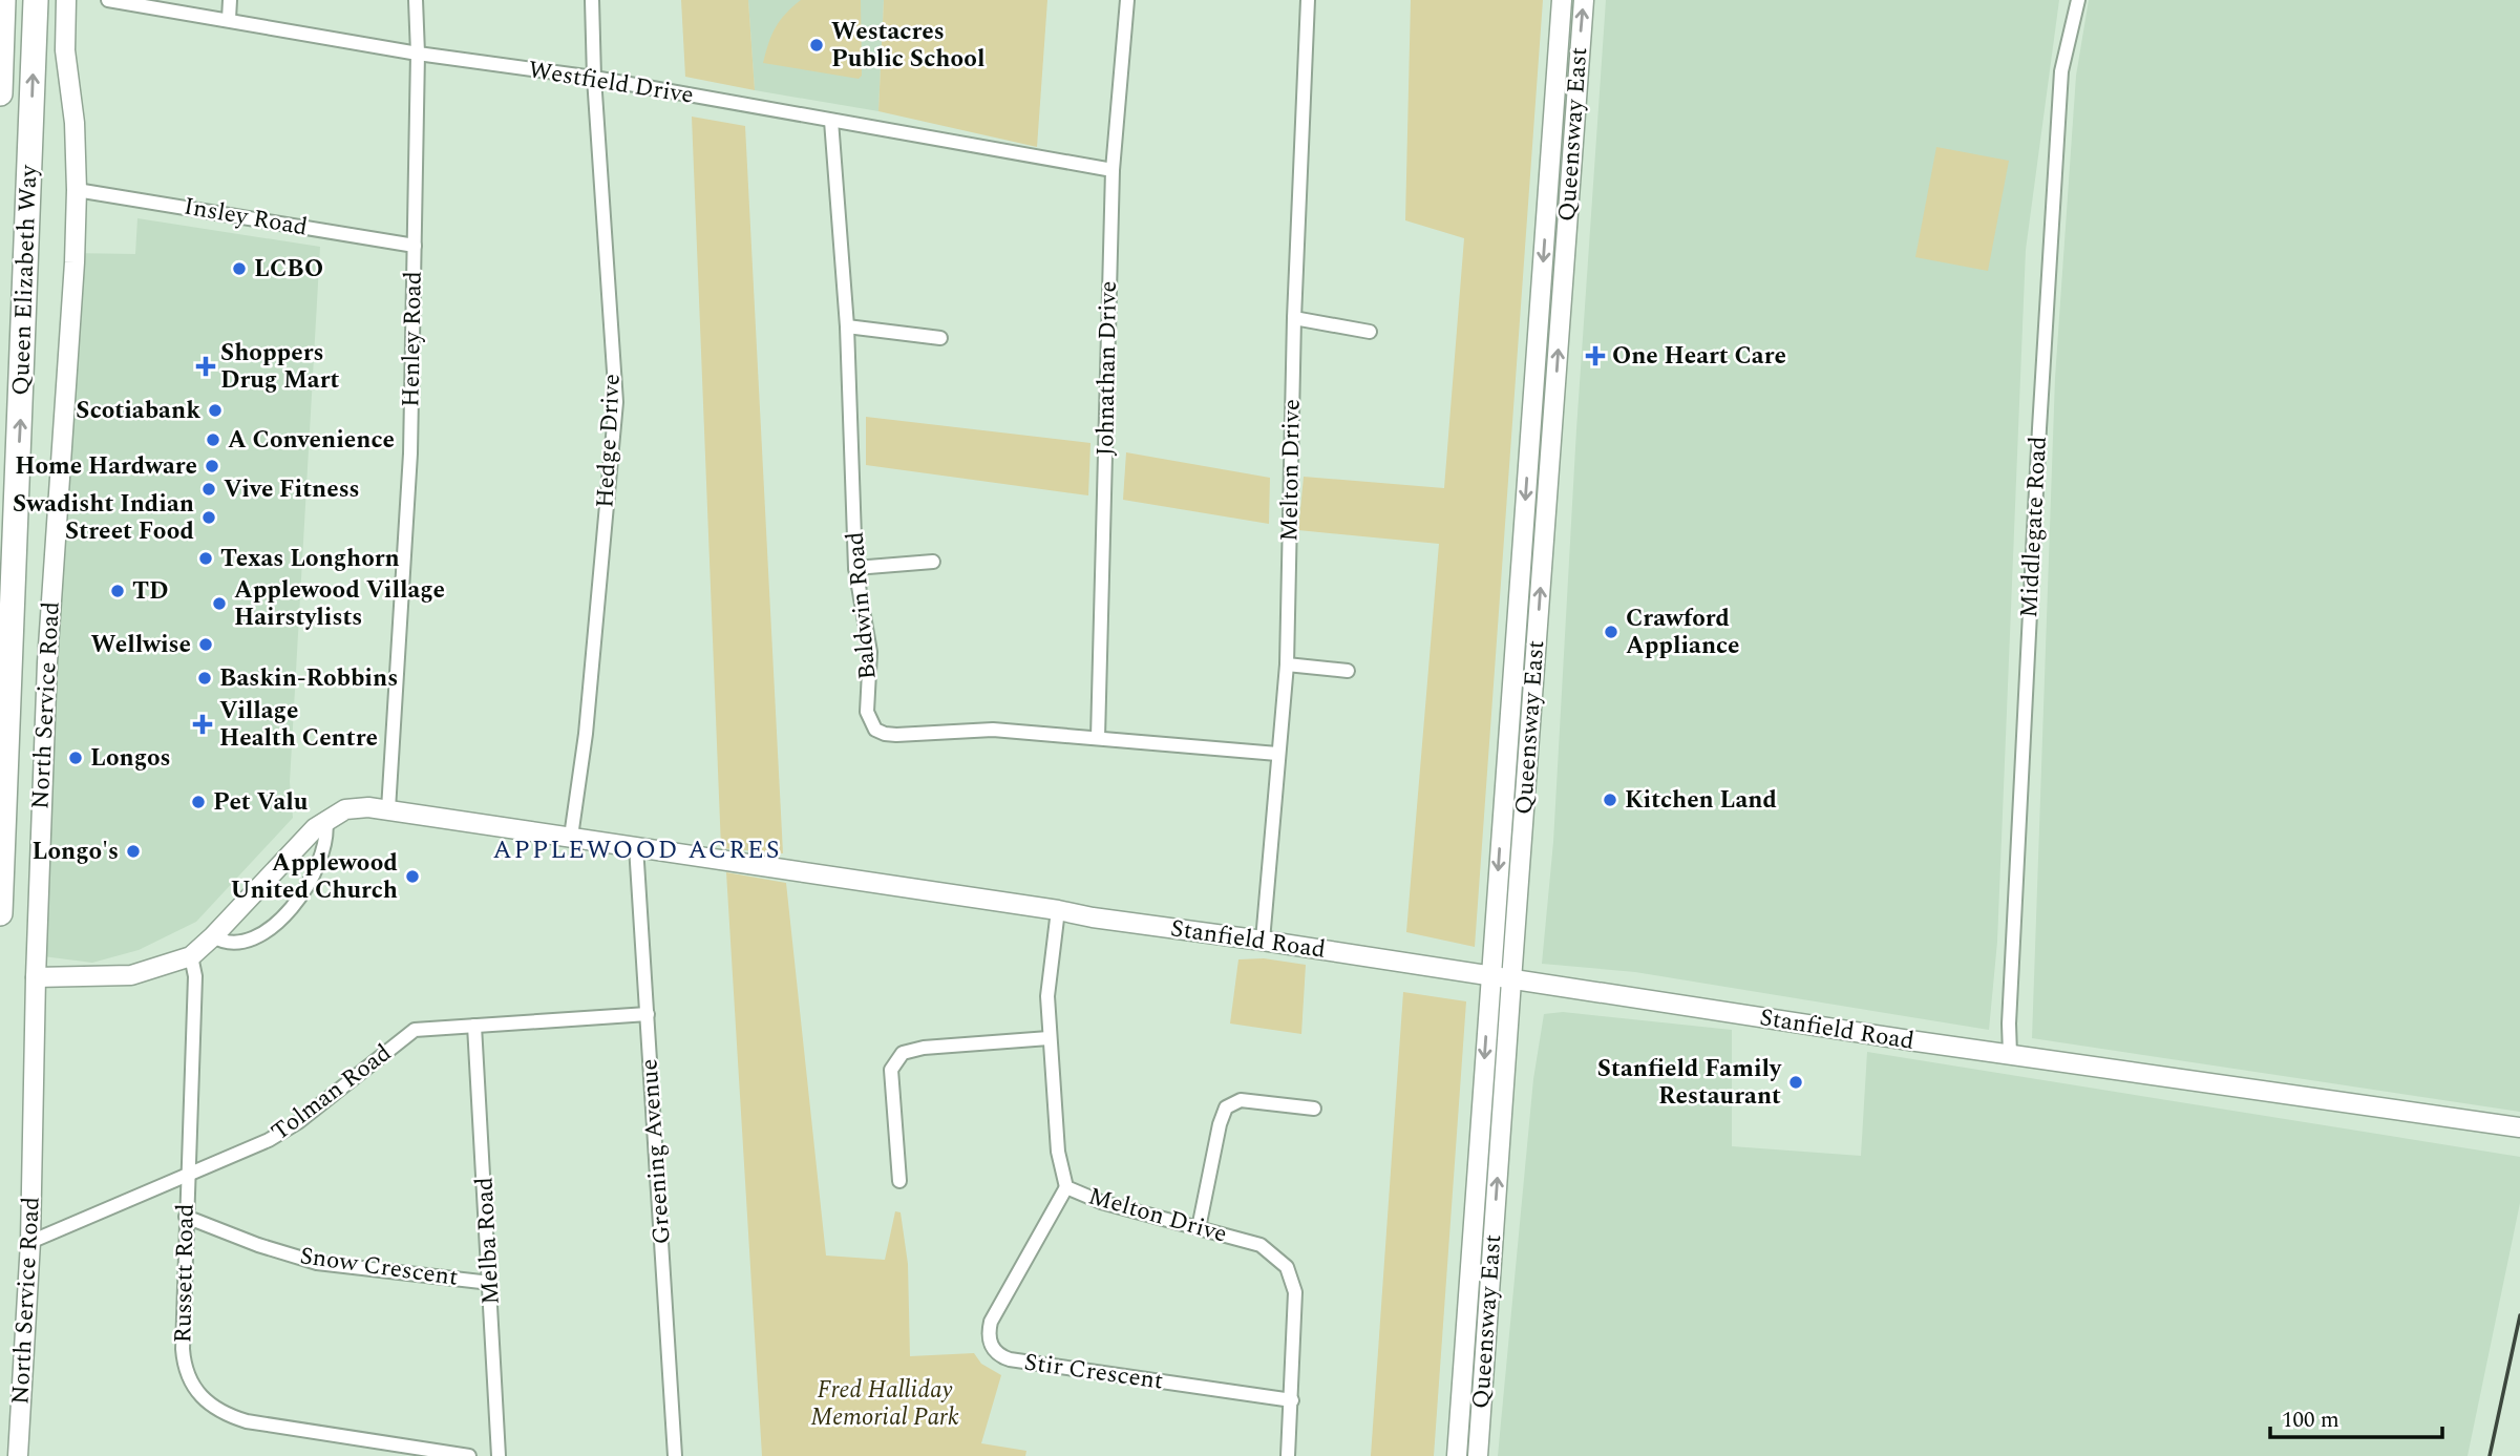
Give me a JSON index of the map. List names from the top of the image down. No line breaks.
{"streets":{"highway":["Queen Elizabeth Way"],"main road":["Queensway East","North Service Road","Stanfield Road"],"street":["Westfield Drive","Insley Road","Henley Road","Johnathan Drive","Hedge Drive","Melton Drive","Middlegate Road","Baldwin Road","Tolman Road","Greening Avenue","Melba Road","Snow Crescent","Russett Road","Stir Crescent"]},"crossings":[["Westfield Drive","Henley Road"],["Westfield Drive","Johnathan Drive"],["Westfield Drive","Hedge Drive"],["Westfield Drive","Baldwin Road"],["Queensway East","Stanfield Road"],["Insley Road","Henley Road"],["Insley Road","North Service Road"],["Henley Road","Stanfield Road"],["Johnathan Drive","Baldwin Road"],["Hedge Drive","Stanfield Road"],["Melton Drive","Baldwin Road"],["Melton Drive","Stanfield Road"],["Melton Drive","Stir Crescent"],["Middlegate Road","Stanfield Road"],["North Service Road","Stanfield Road"],["North Service Road","Tolman Road"],["Stanfield Road","Greening Avenue"],["Stanfield Road","Russett Road"],["Tolman Road","Greening Avenue"],["Tolman Road","Melba Road"],["Tolman Road","Russett Road"],["Melba Road","Snow Crescent"],["Snow Crescent","Russett Road"]],"one_way":["Queen Elizabeth Way"],"districts":["APPLEWOOD ACRES"],"parks":["Fred Halliday Memorial Park"],"places":{"other":["Westacres Public School","LCBO","Scotiabank","A Convenience","Home Hardware","Vive Fitness","Swadisht Indian Street Food","Texas Longhorn","TD","Applewood Village Hairstylists","Crawford Appliance","Wellwise","Baskin-Robbins","Longos","Kitchen Land","Pet Valu","Longo's","Applewood United Church","Stanfield Family Restaurant"],"health":["One Heart Care","Shoppers Drug Mart","Village Health Centre"]},"scale_bar":"100 m"}
